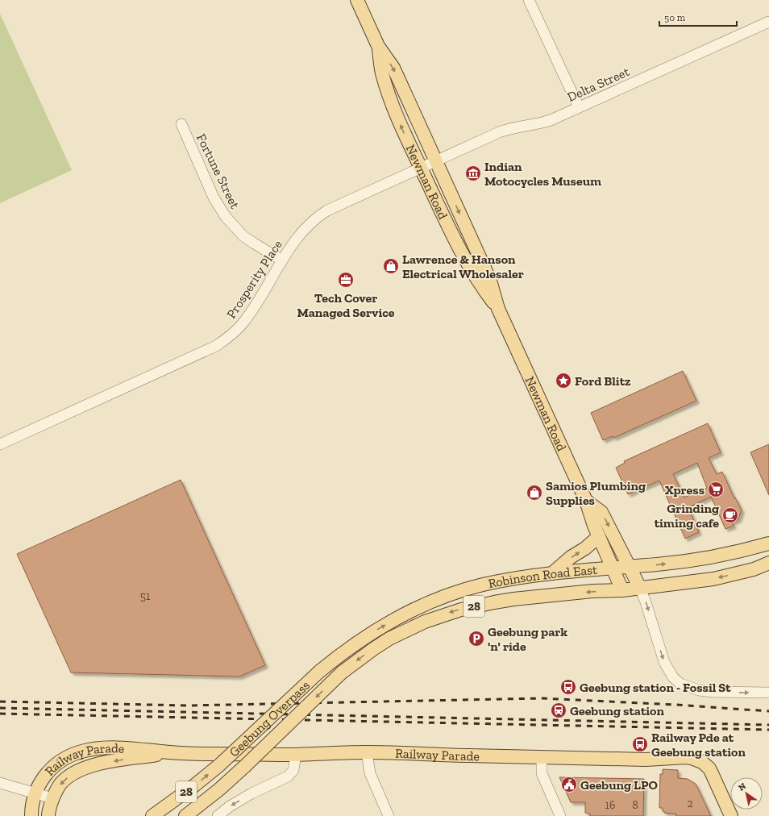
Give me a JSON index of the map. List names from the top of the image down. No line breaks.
{"streets":{"main road":["Newman Road","Robinson Road East","28","Geebung Overpass","Railway Parade"],"street":["Delta Street","Fortune Street","Prosperity Place"]},"crossings":[["Delta Street","Newman Road"],["Delta Street","Prosperity Place"],["Fortune Street","Prosperity Place"],["Newman Road","Prosperity Place"],["Newman Road","Robinson Road East"],["Robinson Road East","Geebung Overpass"]],"places":{"museum":["Indian Motocycles Museum"],"shop":["Lawrence & Hanson Electrical Wholesaler","Samios Plumbing Supplies"],"office":["Tech Cover Managed Service"],"place":["Ford Blitz"],"supermarket":["Xpress"],"cafe":["Grinding timing cafe"],"parking":["Geebung park 'n' ride"],"bus stop":["Geebung station - Fossil St","Railway Pde at Geebung station"],"station":["Geebung station"],"public building":["Geebung LPO"]},"house_numbers":["51","2","16","8"],"scale_bar":"50 m","north":"top left"}
